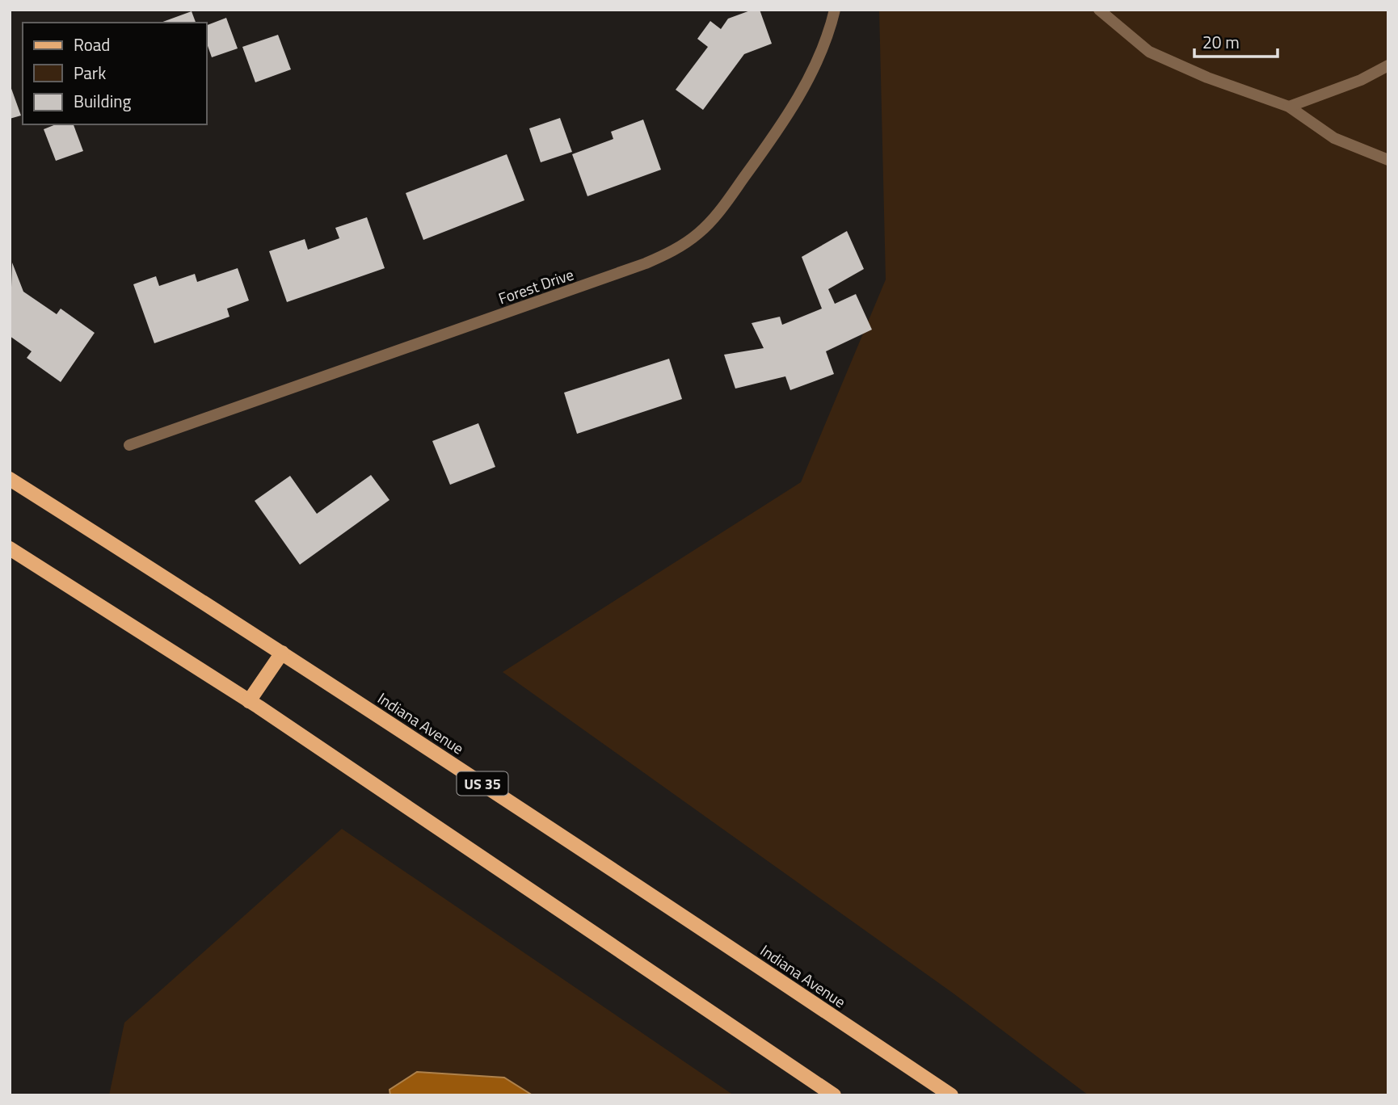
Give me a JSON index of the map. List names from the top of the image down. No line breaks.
{"streets":{"main road":["Indiana Avenue","US 35"],"street":["Forest Drive"]},"legend":["Road","Park","Building"],"scale_bar":"20 m"}
